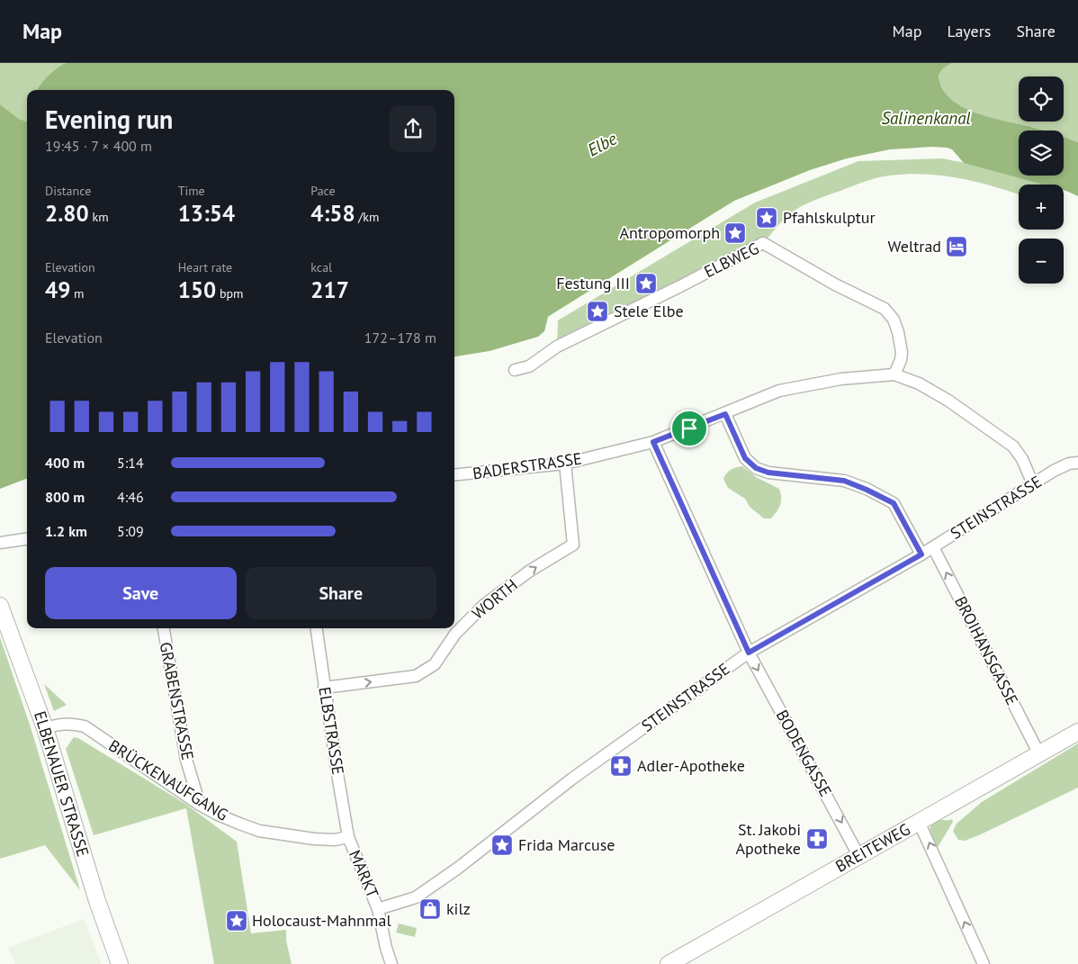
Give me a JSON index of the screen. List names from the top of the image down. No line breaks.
{"streets":{"street":["ELBWEG","BADERSTRASSE","STEINSTRASSE","WORTH","BROIHANSGASSE","GRABENSTRASSE","ELBSTRASSE","BODENGASSE","BRÜCKENAUFGANG","ELBENAUER STRASSE","BREITEWEG","MARKT"]},"crossings":[["ELBWEG","BADERSTRASSE"],["BADERSTRASSE","STEINSTRASSE"],["BADERSTRASSE","WORTH"],["BADERSTRASSE","BODENGASSE"],["STEINSTRASSE","BROIHANSGASSE"],["STEINSTRASSE","BODENGASSE"],["STEINSTRASSE","MARKT"],["WORTH","ELBSTRASSE"],["BROIHANSGASSE","BREITEWEG"],["GRABENSTRASSE","BRÜCKENAUFGANG"],["ELBSTRASSE","BRÜCKENAUFGANG"],["ELBSTRASSE","MARKT"],["BODENGASSE","BREITEWEG"],["BRÜCKENAUFGANG","ELBENAUER STRASSE"],["BRÜCKENAUFGANG","MARKT"]],"one_way":["WORTH","BROIHANSGASSE","BODENGASSE"],"water":["Salinenkanal","Elbe"],"places":{"place":["Pfahlskulptur","Antropomorph","Festung III","Stele Elbe","Frida Marcuse","Holocaust-Mahnmal"],"hotel":["Weltrad"],"pharmacy":["Adler-Apotheke","St. Jakobi Apotheke"],"shop":["kilz"]},"page":{"header":"Map","nav":["Map","Layers","Share"],"map_buttons":["+","−"],"heading":["Evening run","19:45 · 7 × 400 m"],"stats":[["Distance","2.80 km"],["Time","13:54"],["Pace","4:58 /km"],["Elevation","49 m"],["Heart rate","150 bpm"],["kcal","217"]],"chart":["Elevation","172–178 m"],"list":[{"name":"400 m","note":"5:14"},{"name":"800 m","note":"4:46"},{"name":"1.2 km","note":"5:09"}],"buttons":["Save","Share"]}}
